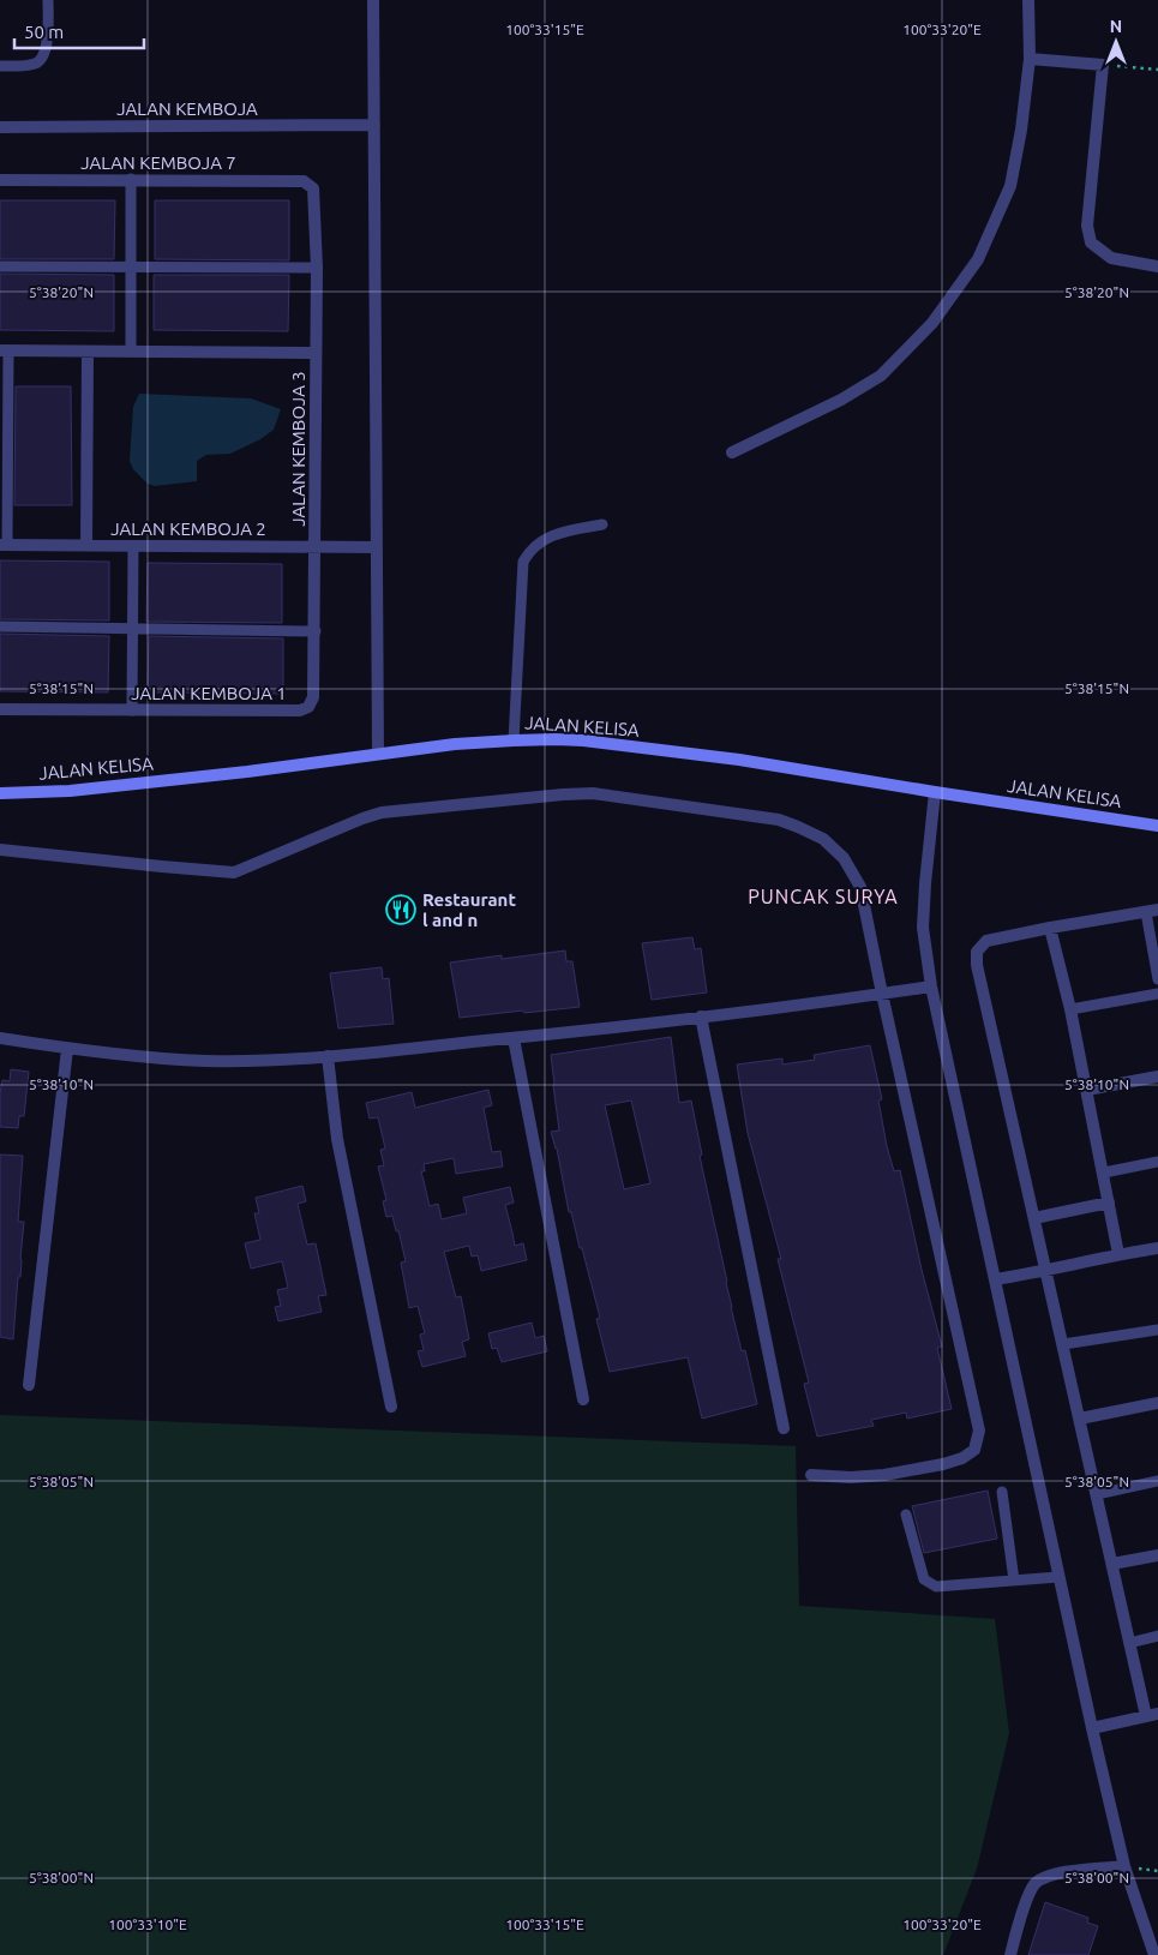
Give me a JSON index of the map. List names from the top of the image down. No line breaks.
{"streets":{"main road":["JALAN KELISA"],"street":["JALAN KEMBOJA","JALAN KEMBOJA 7","JALAN KEMBOJA 3","JALAN KEMBOJA 2","JALAN KEMBOJA 1"]},"crossings":[["JALAN KEMBOJA 7","JALAN KEMBOJA 3"],["JALAN KEMBOJA 3","JALAN KEMBOJA 2"],["JALAN KEMBOJA 3","JALAN KEMBOJA 1"]],"districts":["PUNCAK SURYA"],"places":{"restaurant":["Restaurant l and n"]},"scale_bar":"50 m","north":"top","coordinates":["100°33'15\"E","100°33'20\"E","5°38'20\"N","5°38'15\"N","5°38'10\"N","5°38'05\"N","5°38'00\"N","100°33'10\"E"]}
